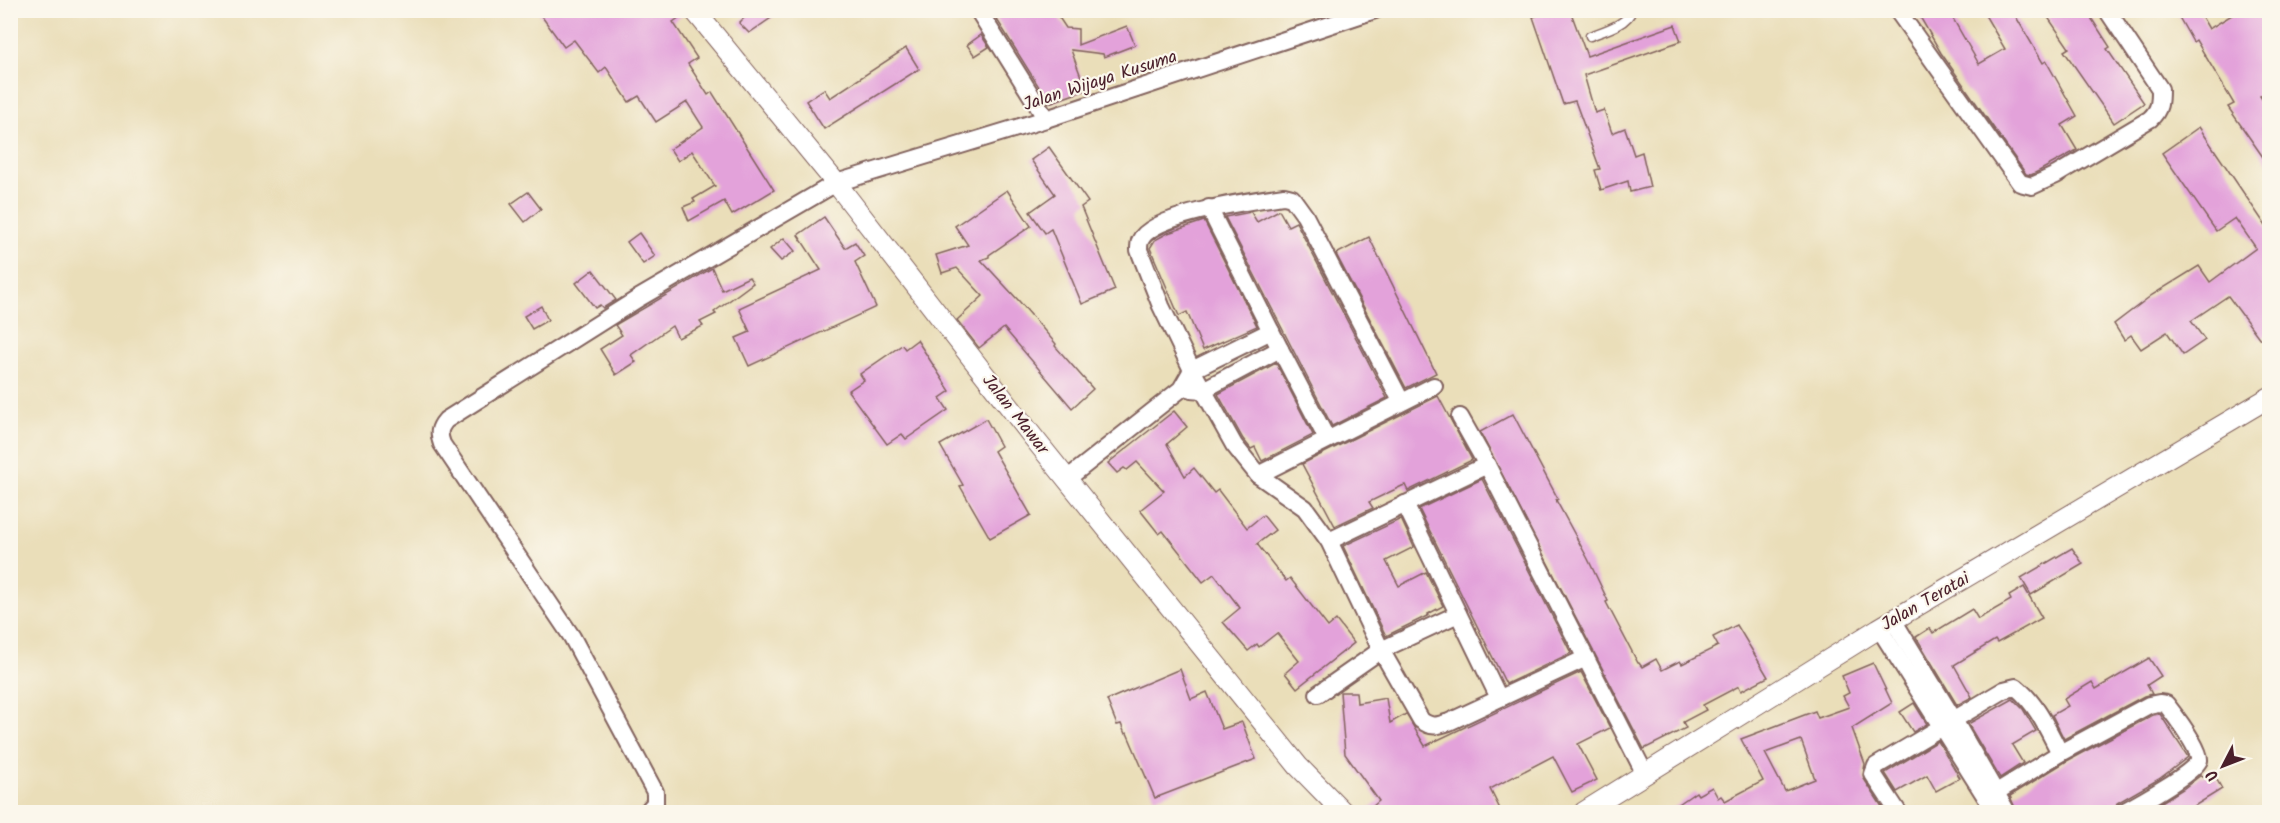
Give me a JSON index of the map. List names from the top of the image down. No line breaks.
{"streets":{"street":["Jalan Wijaya Kusuma","Jalan Mawar","Jalan Teratai"]},"crossings":[["Jalan Wijaya Kusuma","Jalan Mawar"]],"north":"bottom left"}
